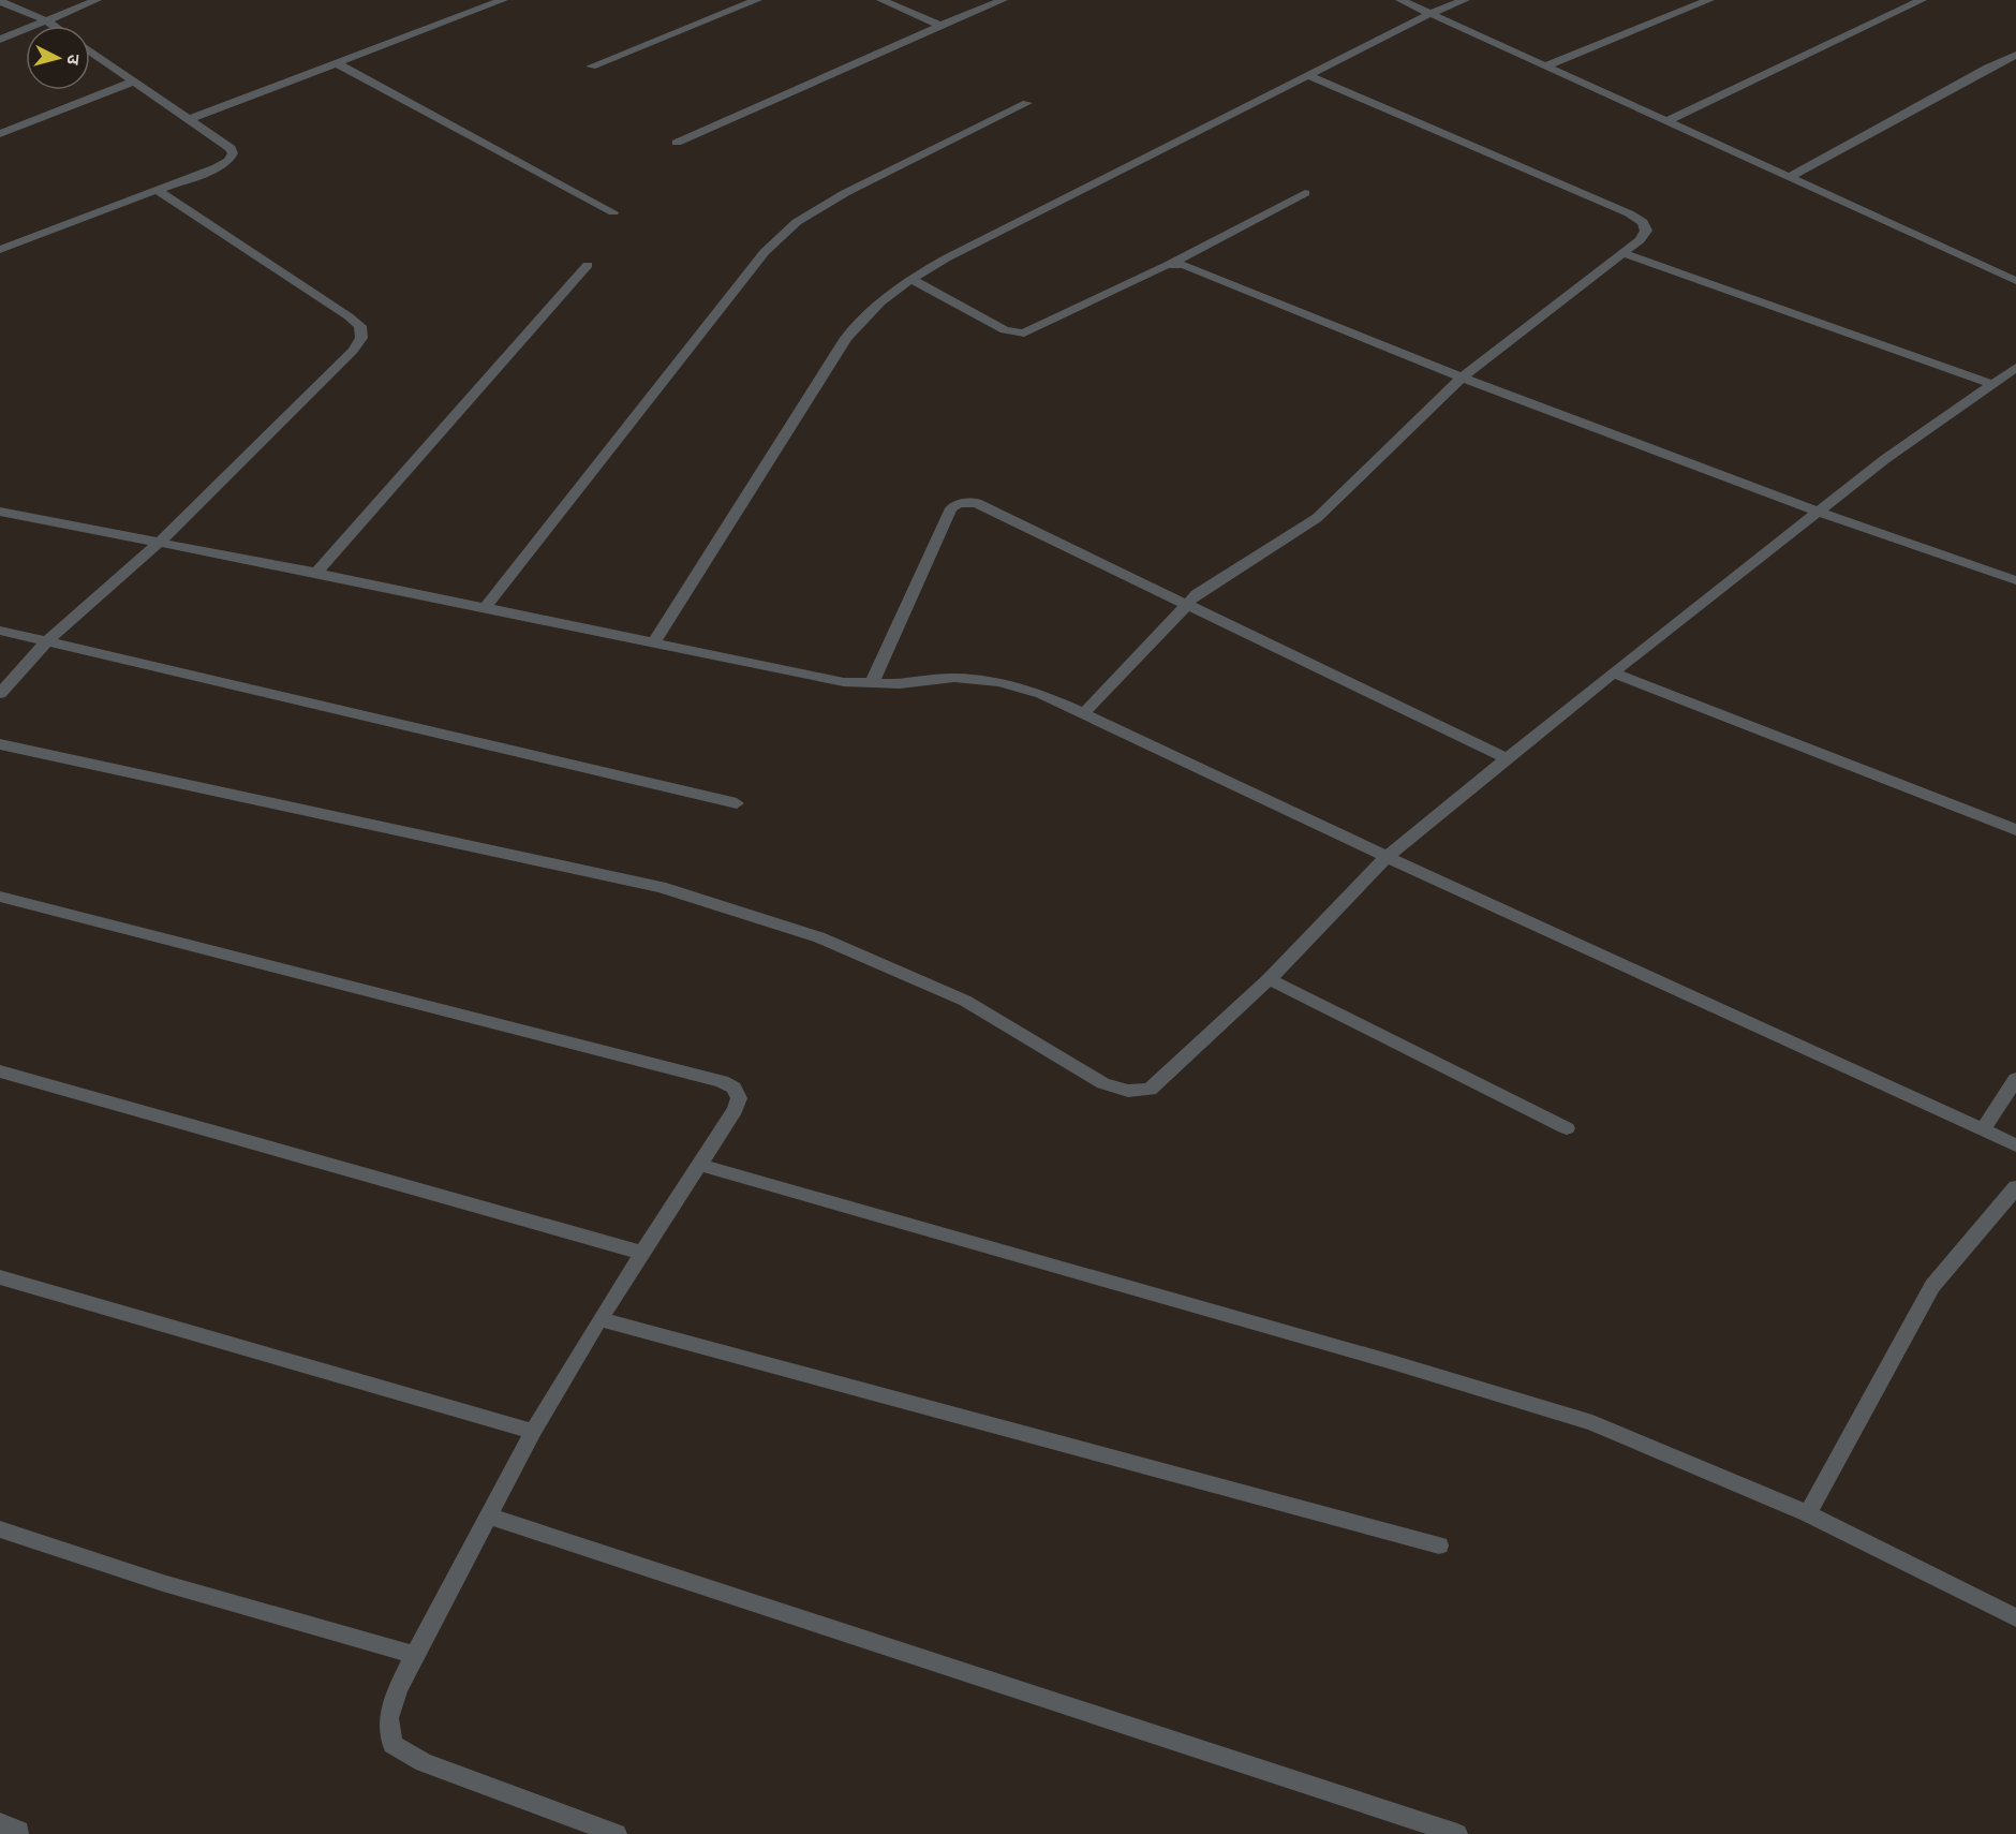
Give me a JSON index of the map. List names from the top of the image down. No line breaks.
{"north":"right"}
